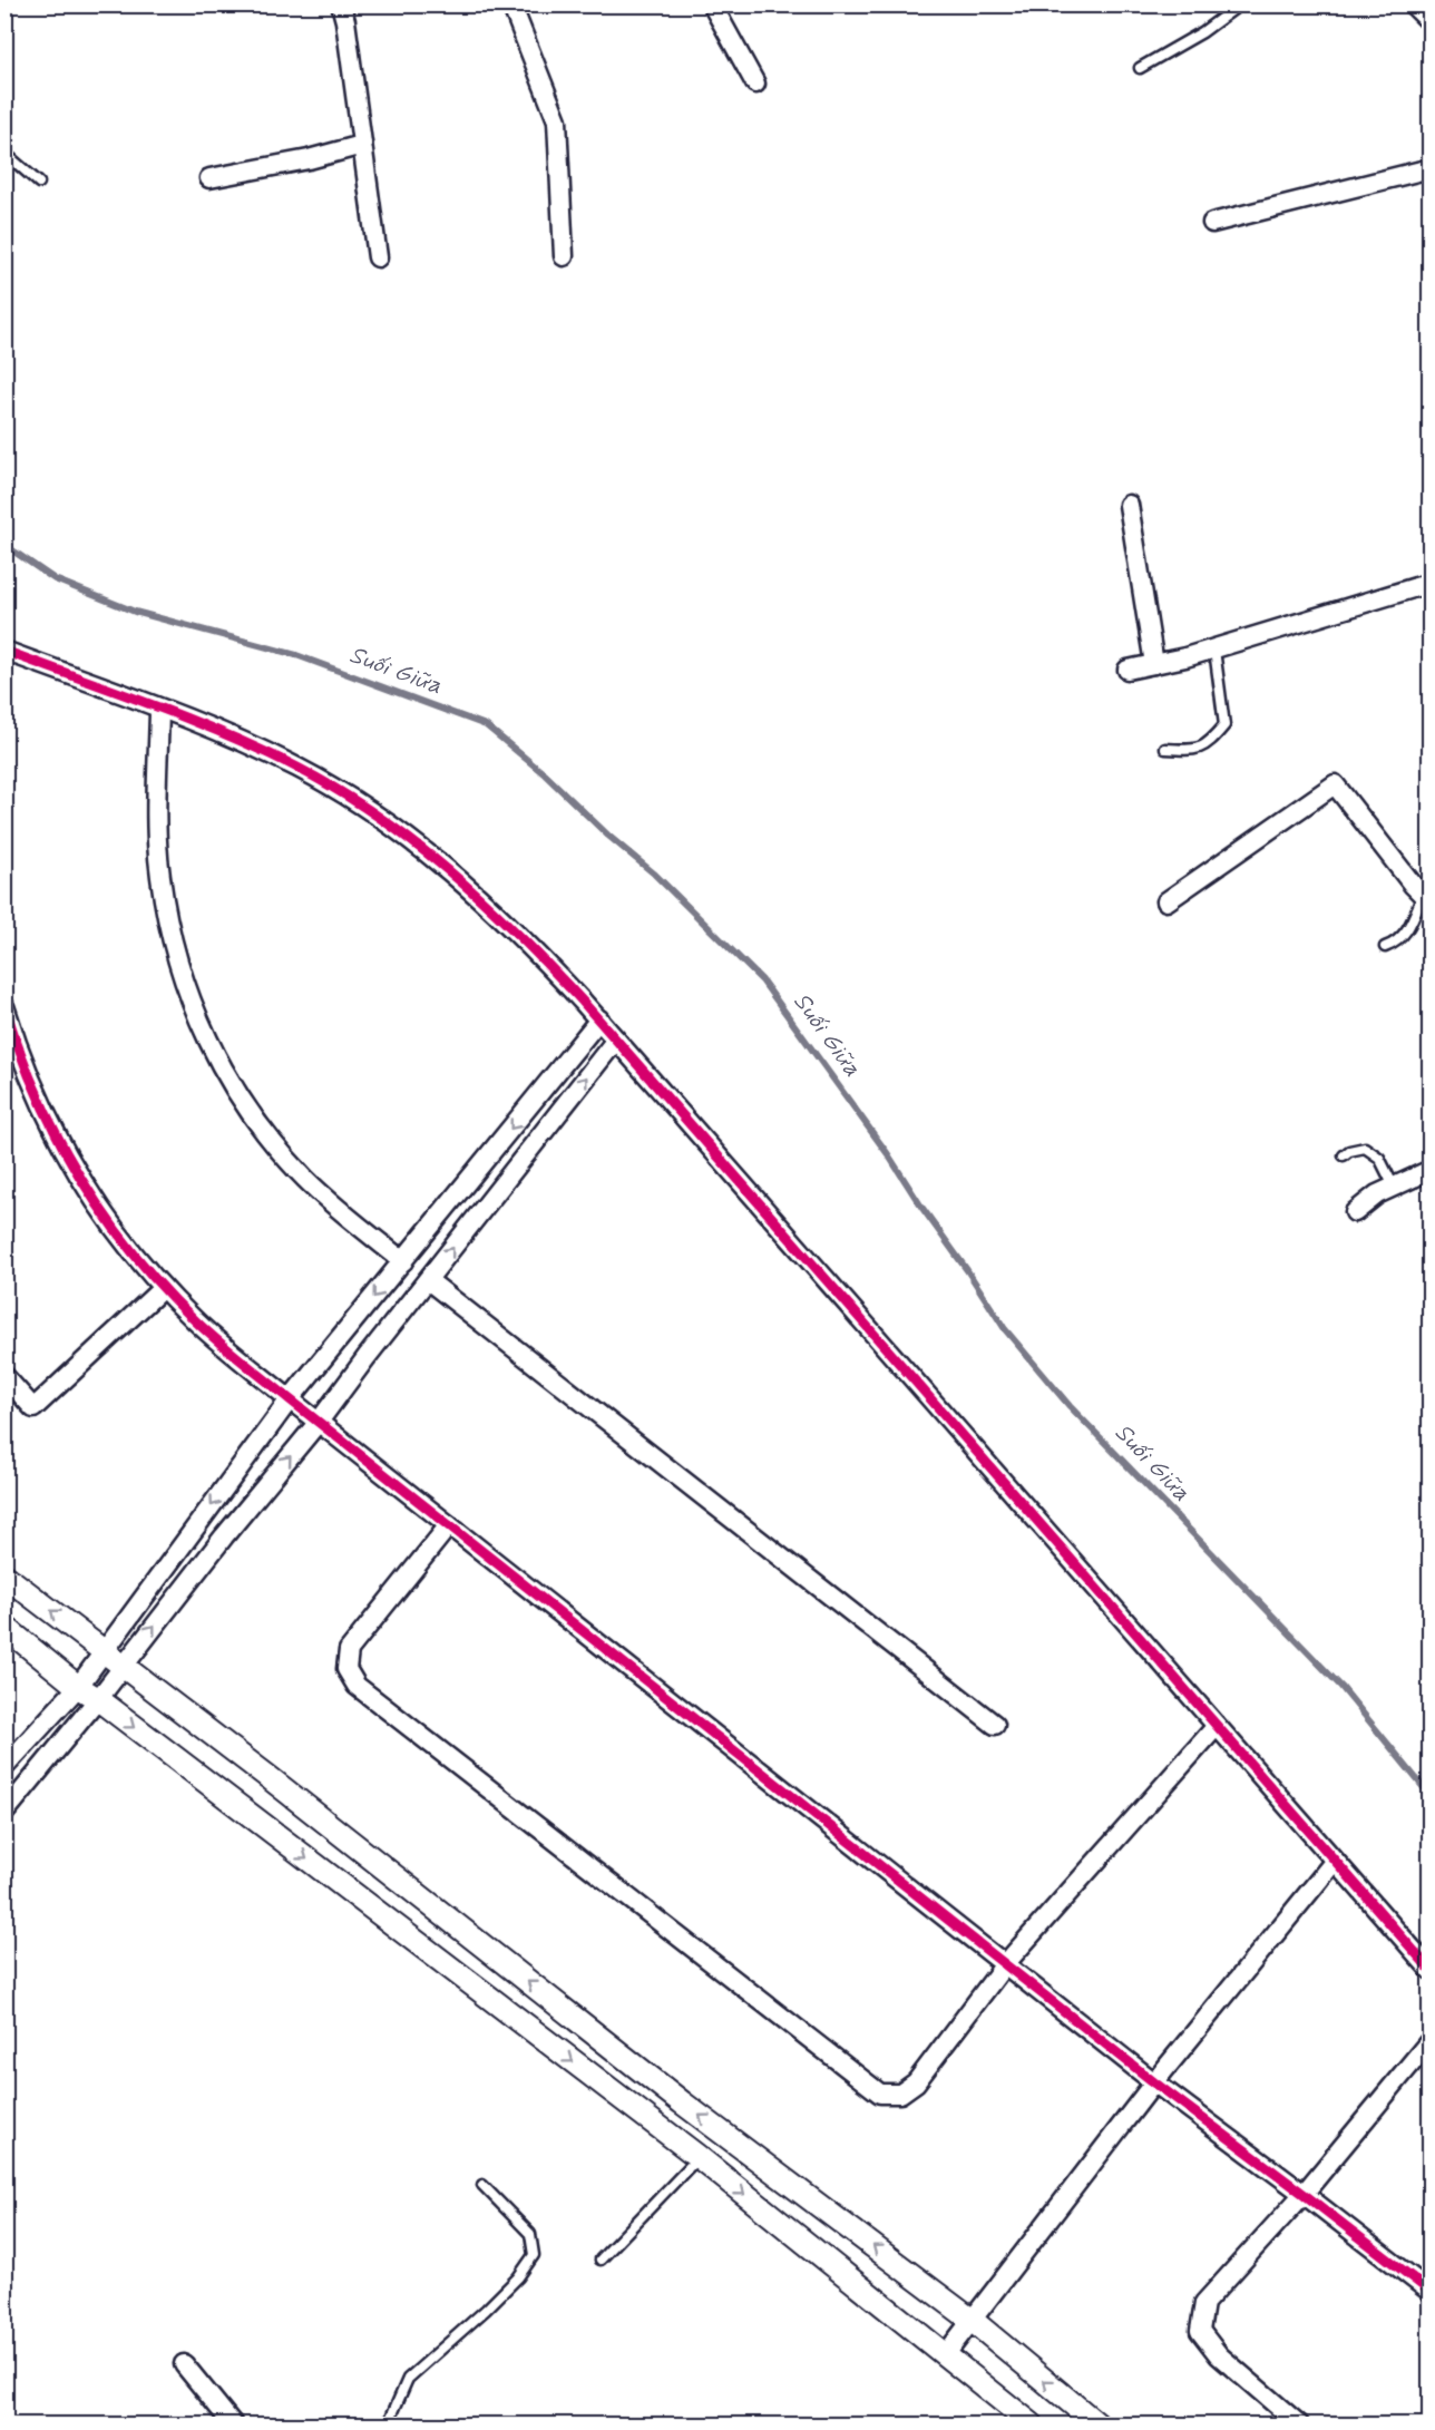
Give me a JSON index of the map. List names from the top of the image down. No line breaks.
{"water":["Suối Giữa"]}
